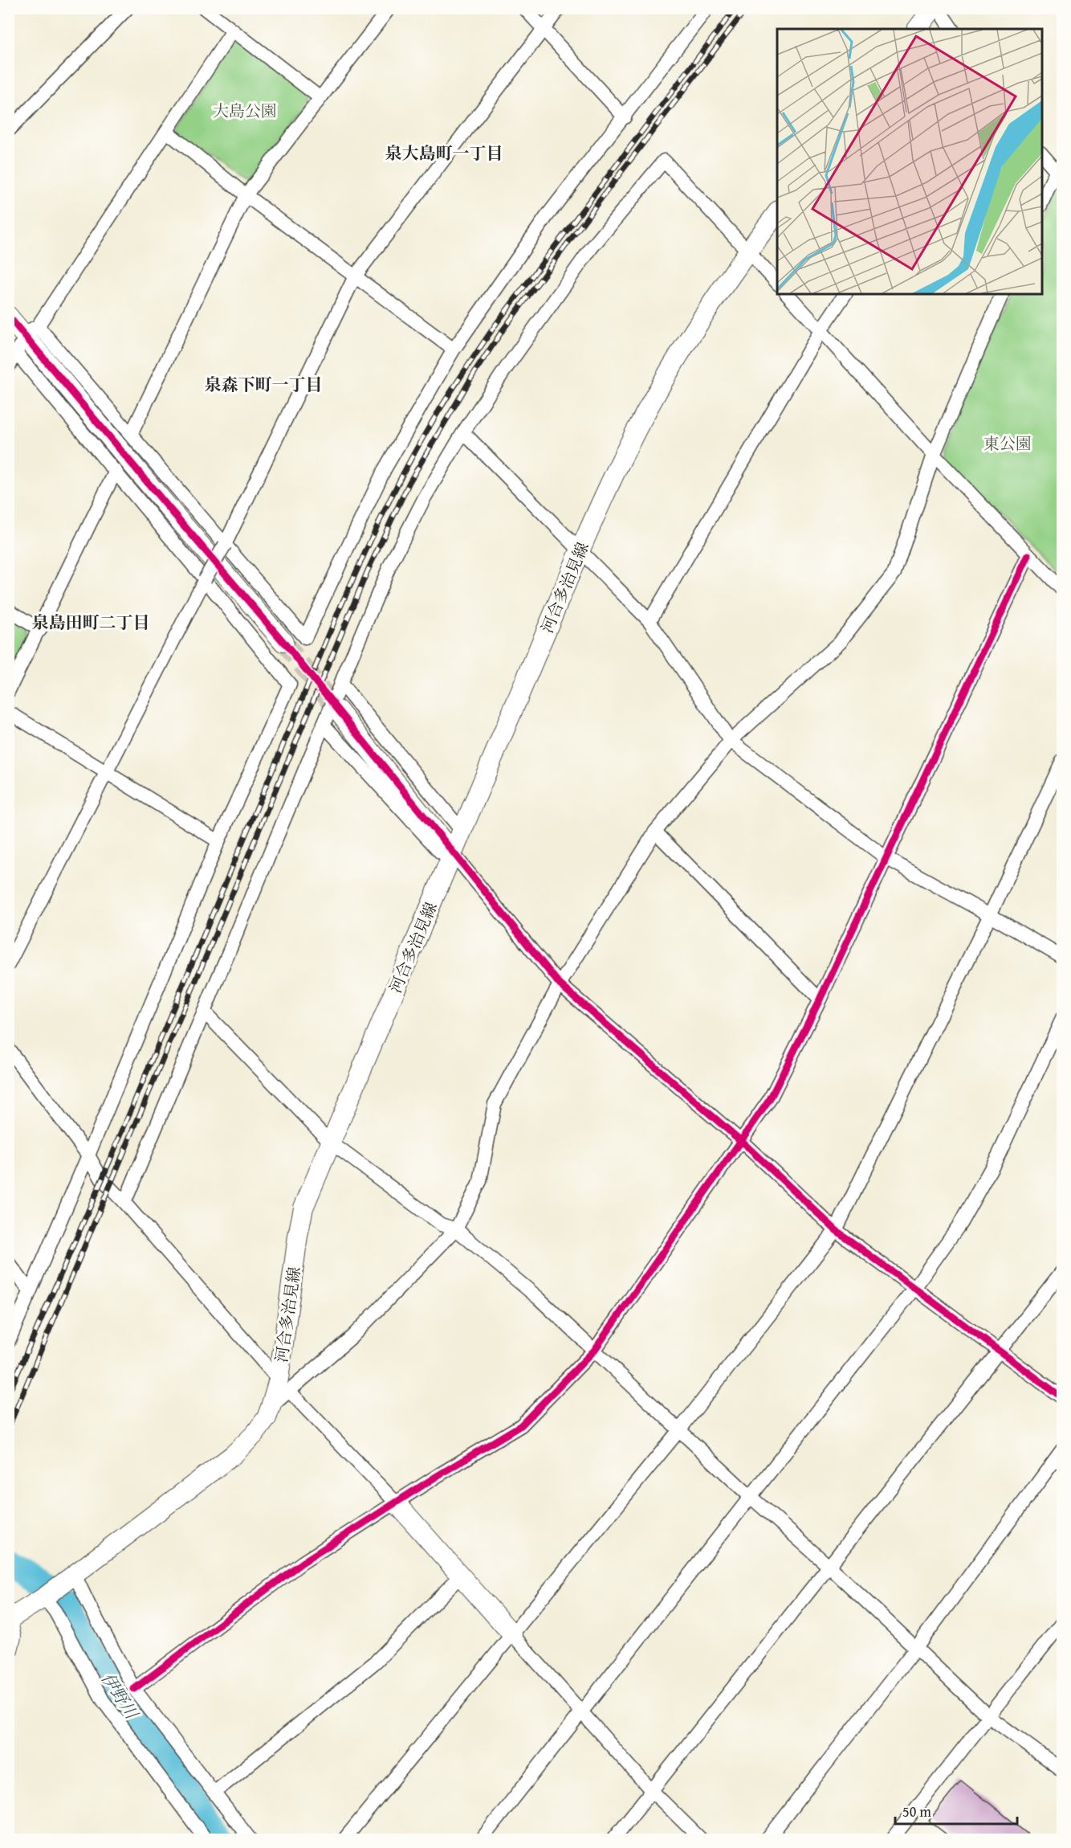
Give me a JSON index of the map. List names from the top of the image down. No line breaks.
{"streets":{"main road":["河合多治見線"]},"districts":["泉大島町一丁目","泉森下町一丁目","泉島田町二丁目"],"water":["伊野川"],"parks":["大島公園","東公園"],"scale_bar":"50 m"}
